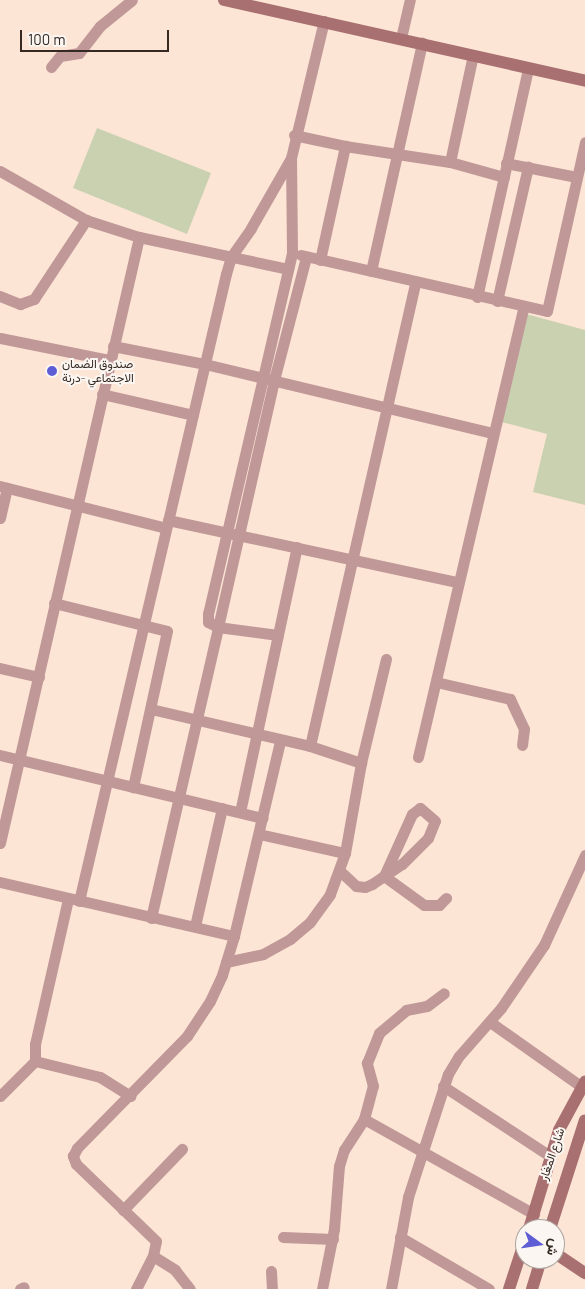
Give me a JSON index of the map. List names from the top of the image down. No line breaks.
{"streets":{"street":["شارع المغار"]},"places":["صندوق الضمان الاجتماعي -درنة"],"scale_bar":"100 m","north":"right"}
